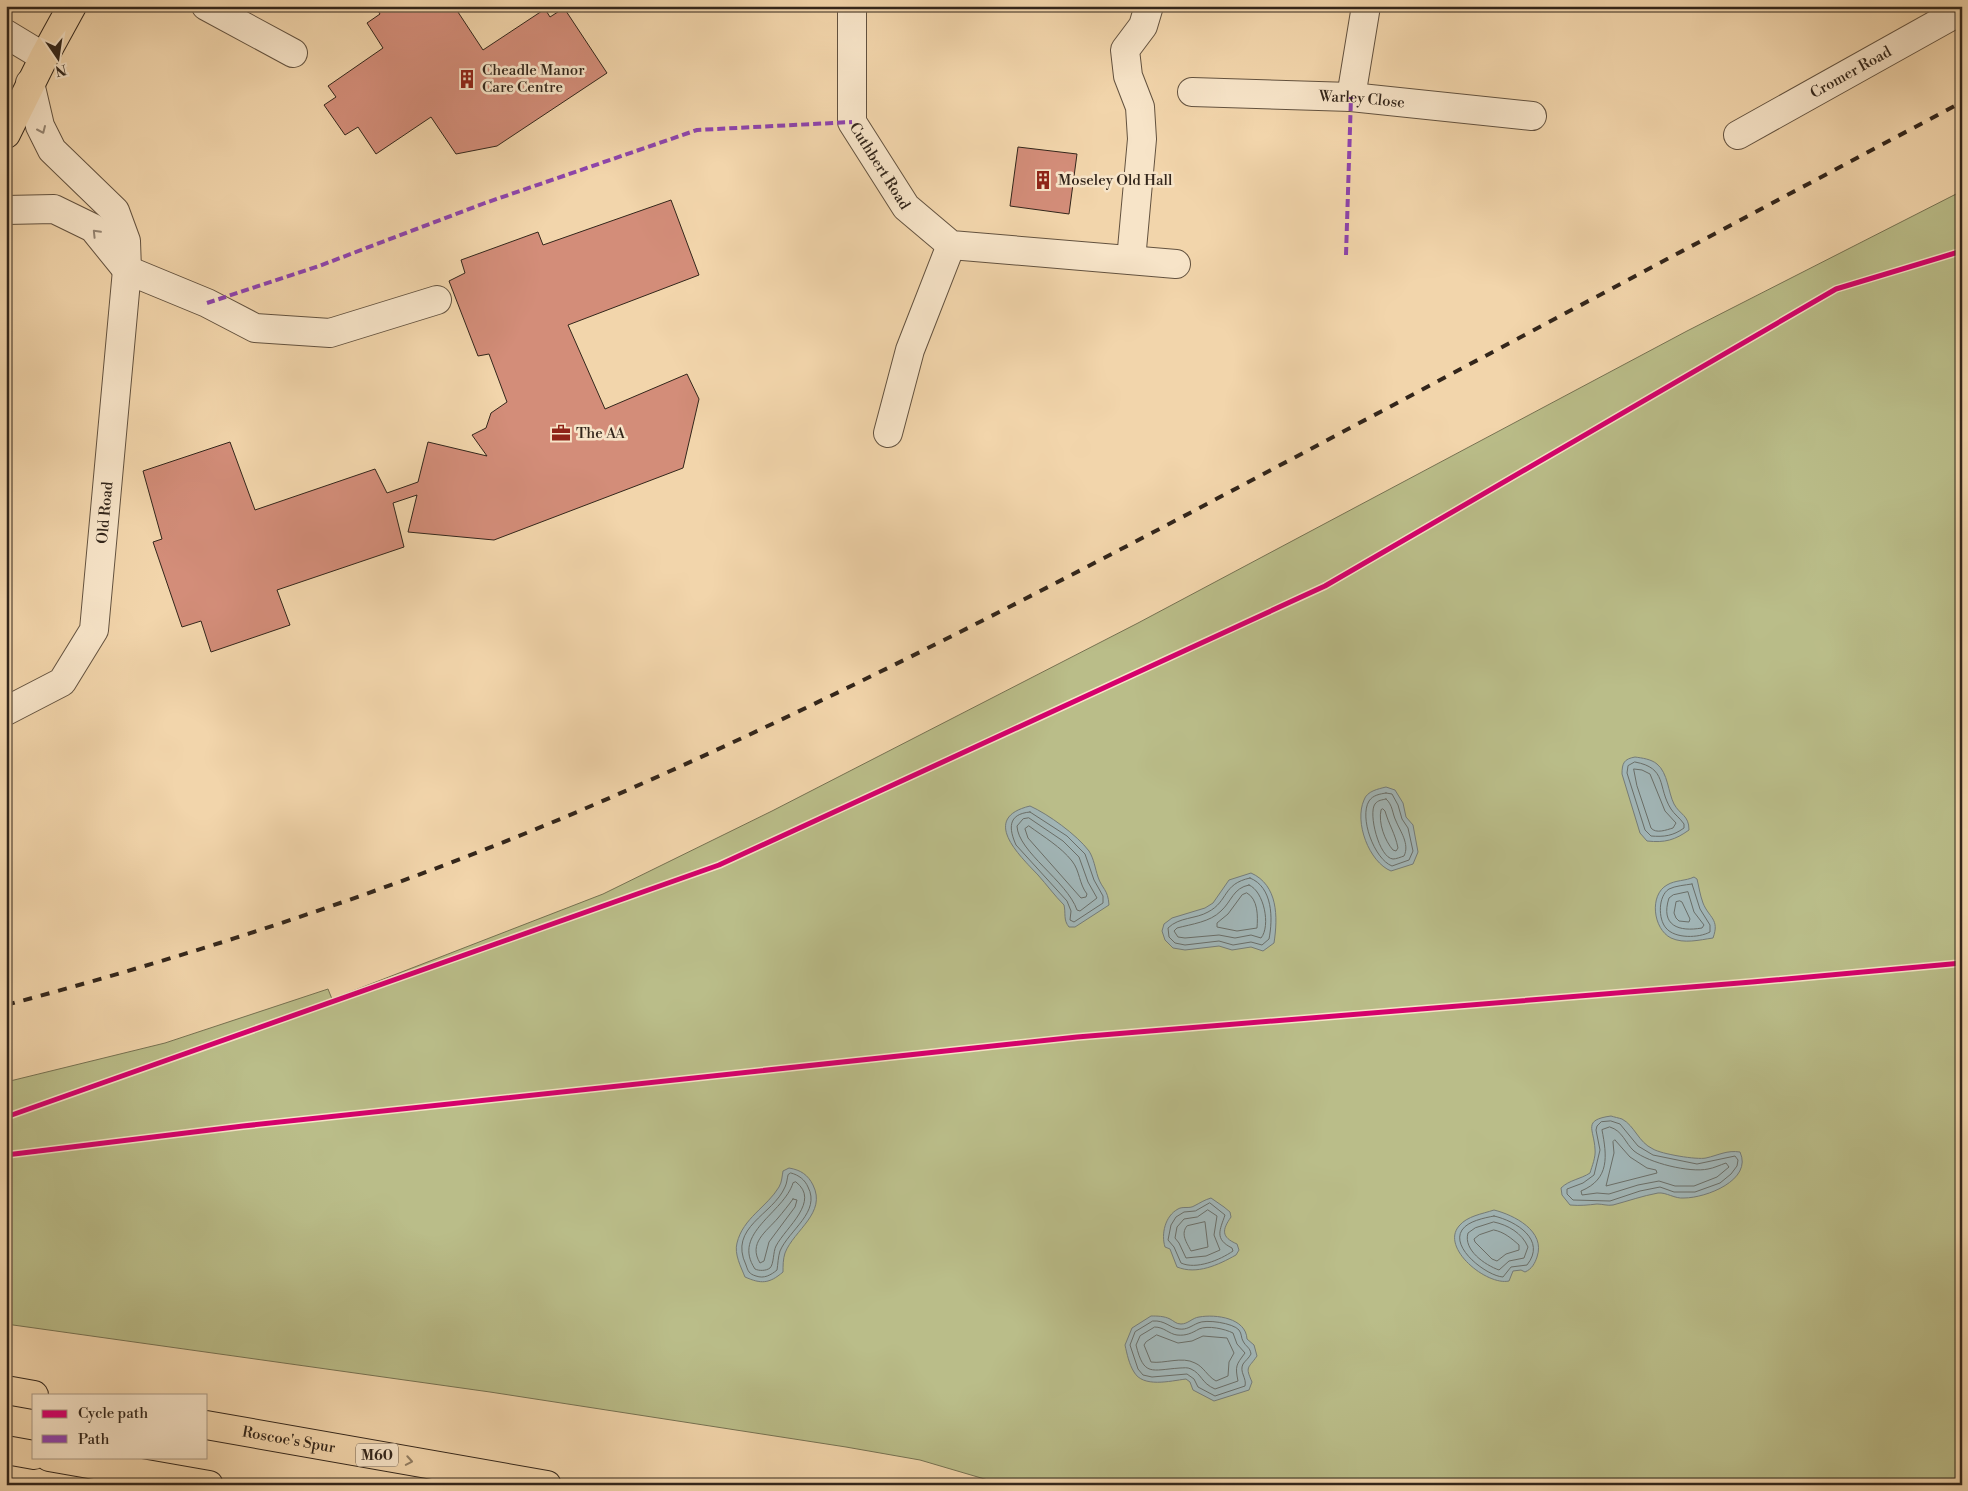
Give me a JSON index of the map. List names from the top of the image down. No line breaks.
{"streets":{"main road":["Roscoe's Spur","M60"],"street":["Cromer Road","Warley Close","Cuthbert Road","Old Road"]},"one_way":["Roscoe's Spur"],"places":{"building":["Cheadle Manor Care Centre","Moseley Old Hall"],"office":["The AA"]},"legend":["Cycle path","Path"],"north":"bottom"}
